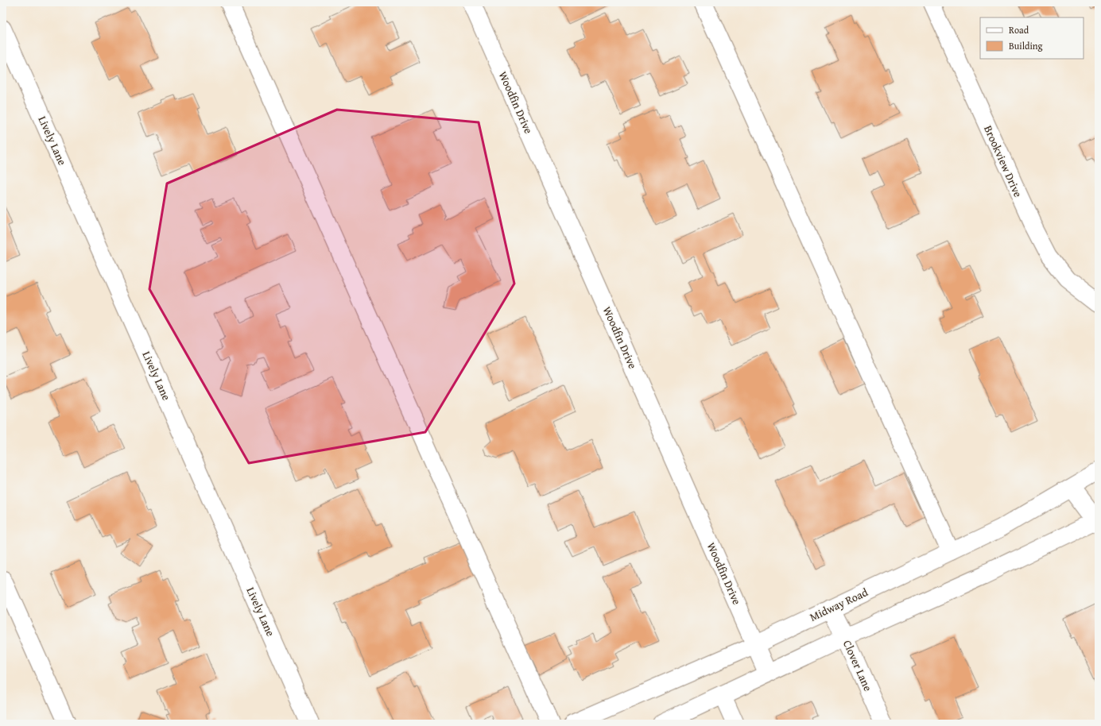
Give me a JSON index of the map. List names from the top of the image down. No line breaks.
{"streets":{"street":["Woodfin Drive","Lively Lane","Brookview Drive","Midway Road","Clover Lane"]},"crossings":[["Woodfin Drive","Midway Road"],["Midway Road","Clover Lane"]],"legend":["Road","Building"]}
